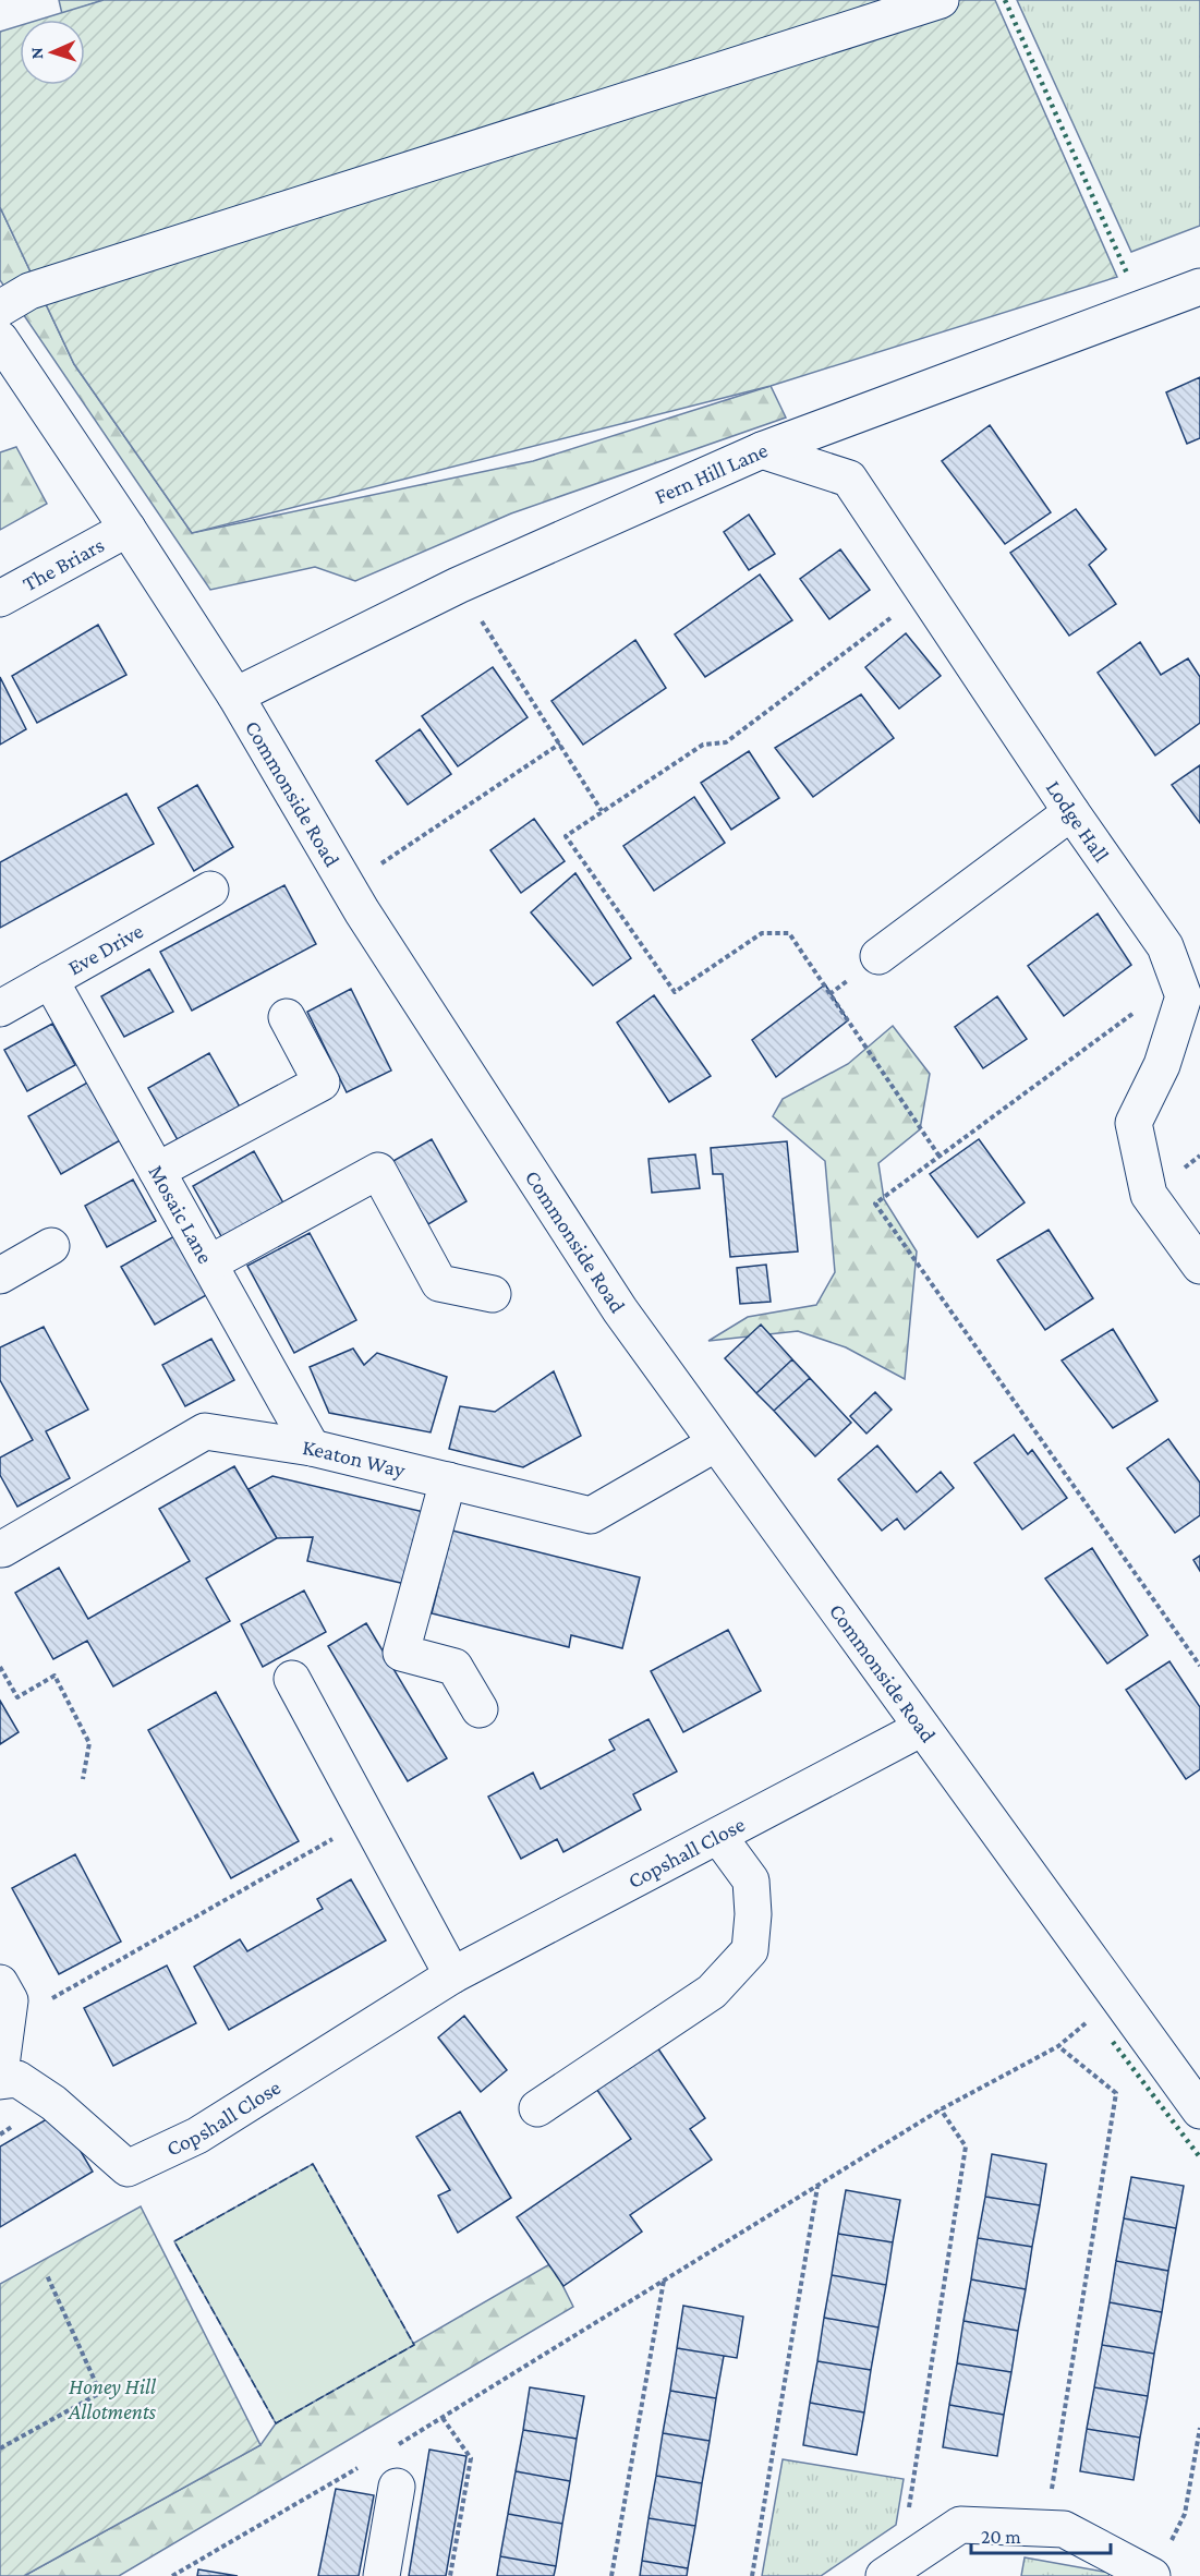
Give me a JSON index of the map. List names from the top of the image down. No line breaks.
{"streets":{"street":["Fern Hill Lane","The Briars","Commonside Road","Lodge Hall","Eve Drive","Mosaic Lane","Keaton Way","Copshall Close"]},"crossings":[["Fern Hill Lane","Commonside Road"],["Fern Hill Lane","Lodge Hall"],["The Briars","Commonside Road"],["Commonside Road","Keaton Way"],["Commonside Road","Copshall Close"],["Eve Drive","Mosaic Lane"],["Mosaic Lane","Keaton Way"]],"parks":["Honey Hill Allotments"],"scale_bar":"20 m","north":"left"}
